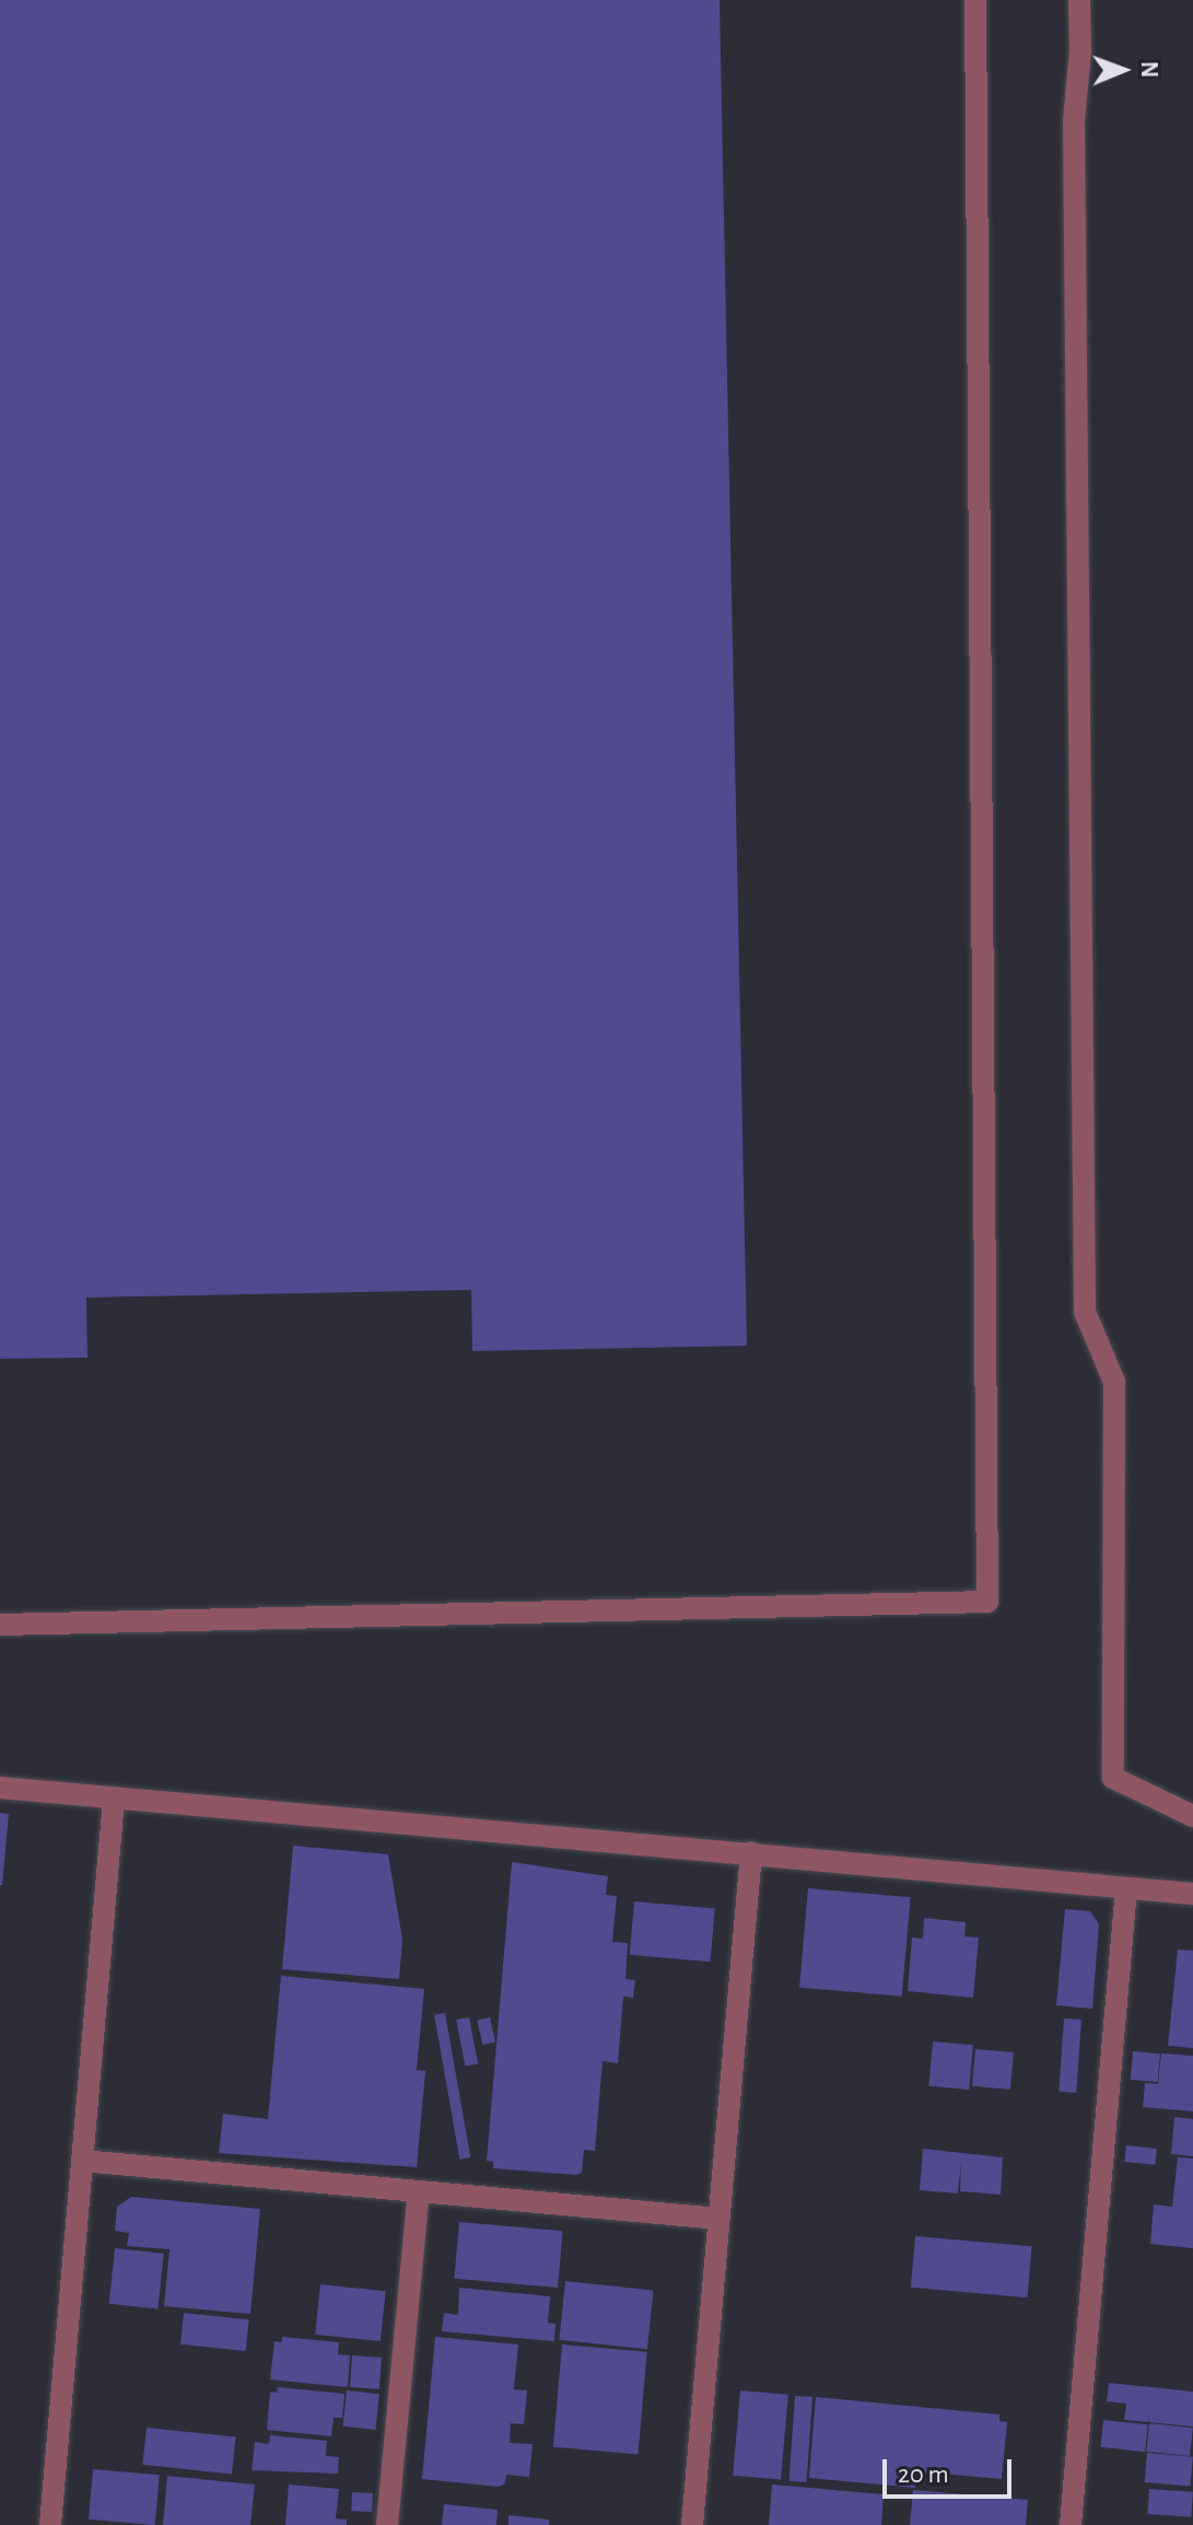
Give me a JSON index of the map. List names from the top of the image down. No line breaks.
{"scale_bar":"20 m","north":"right"}
